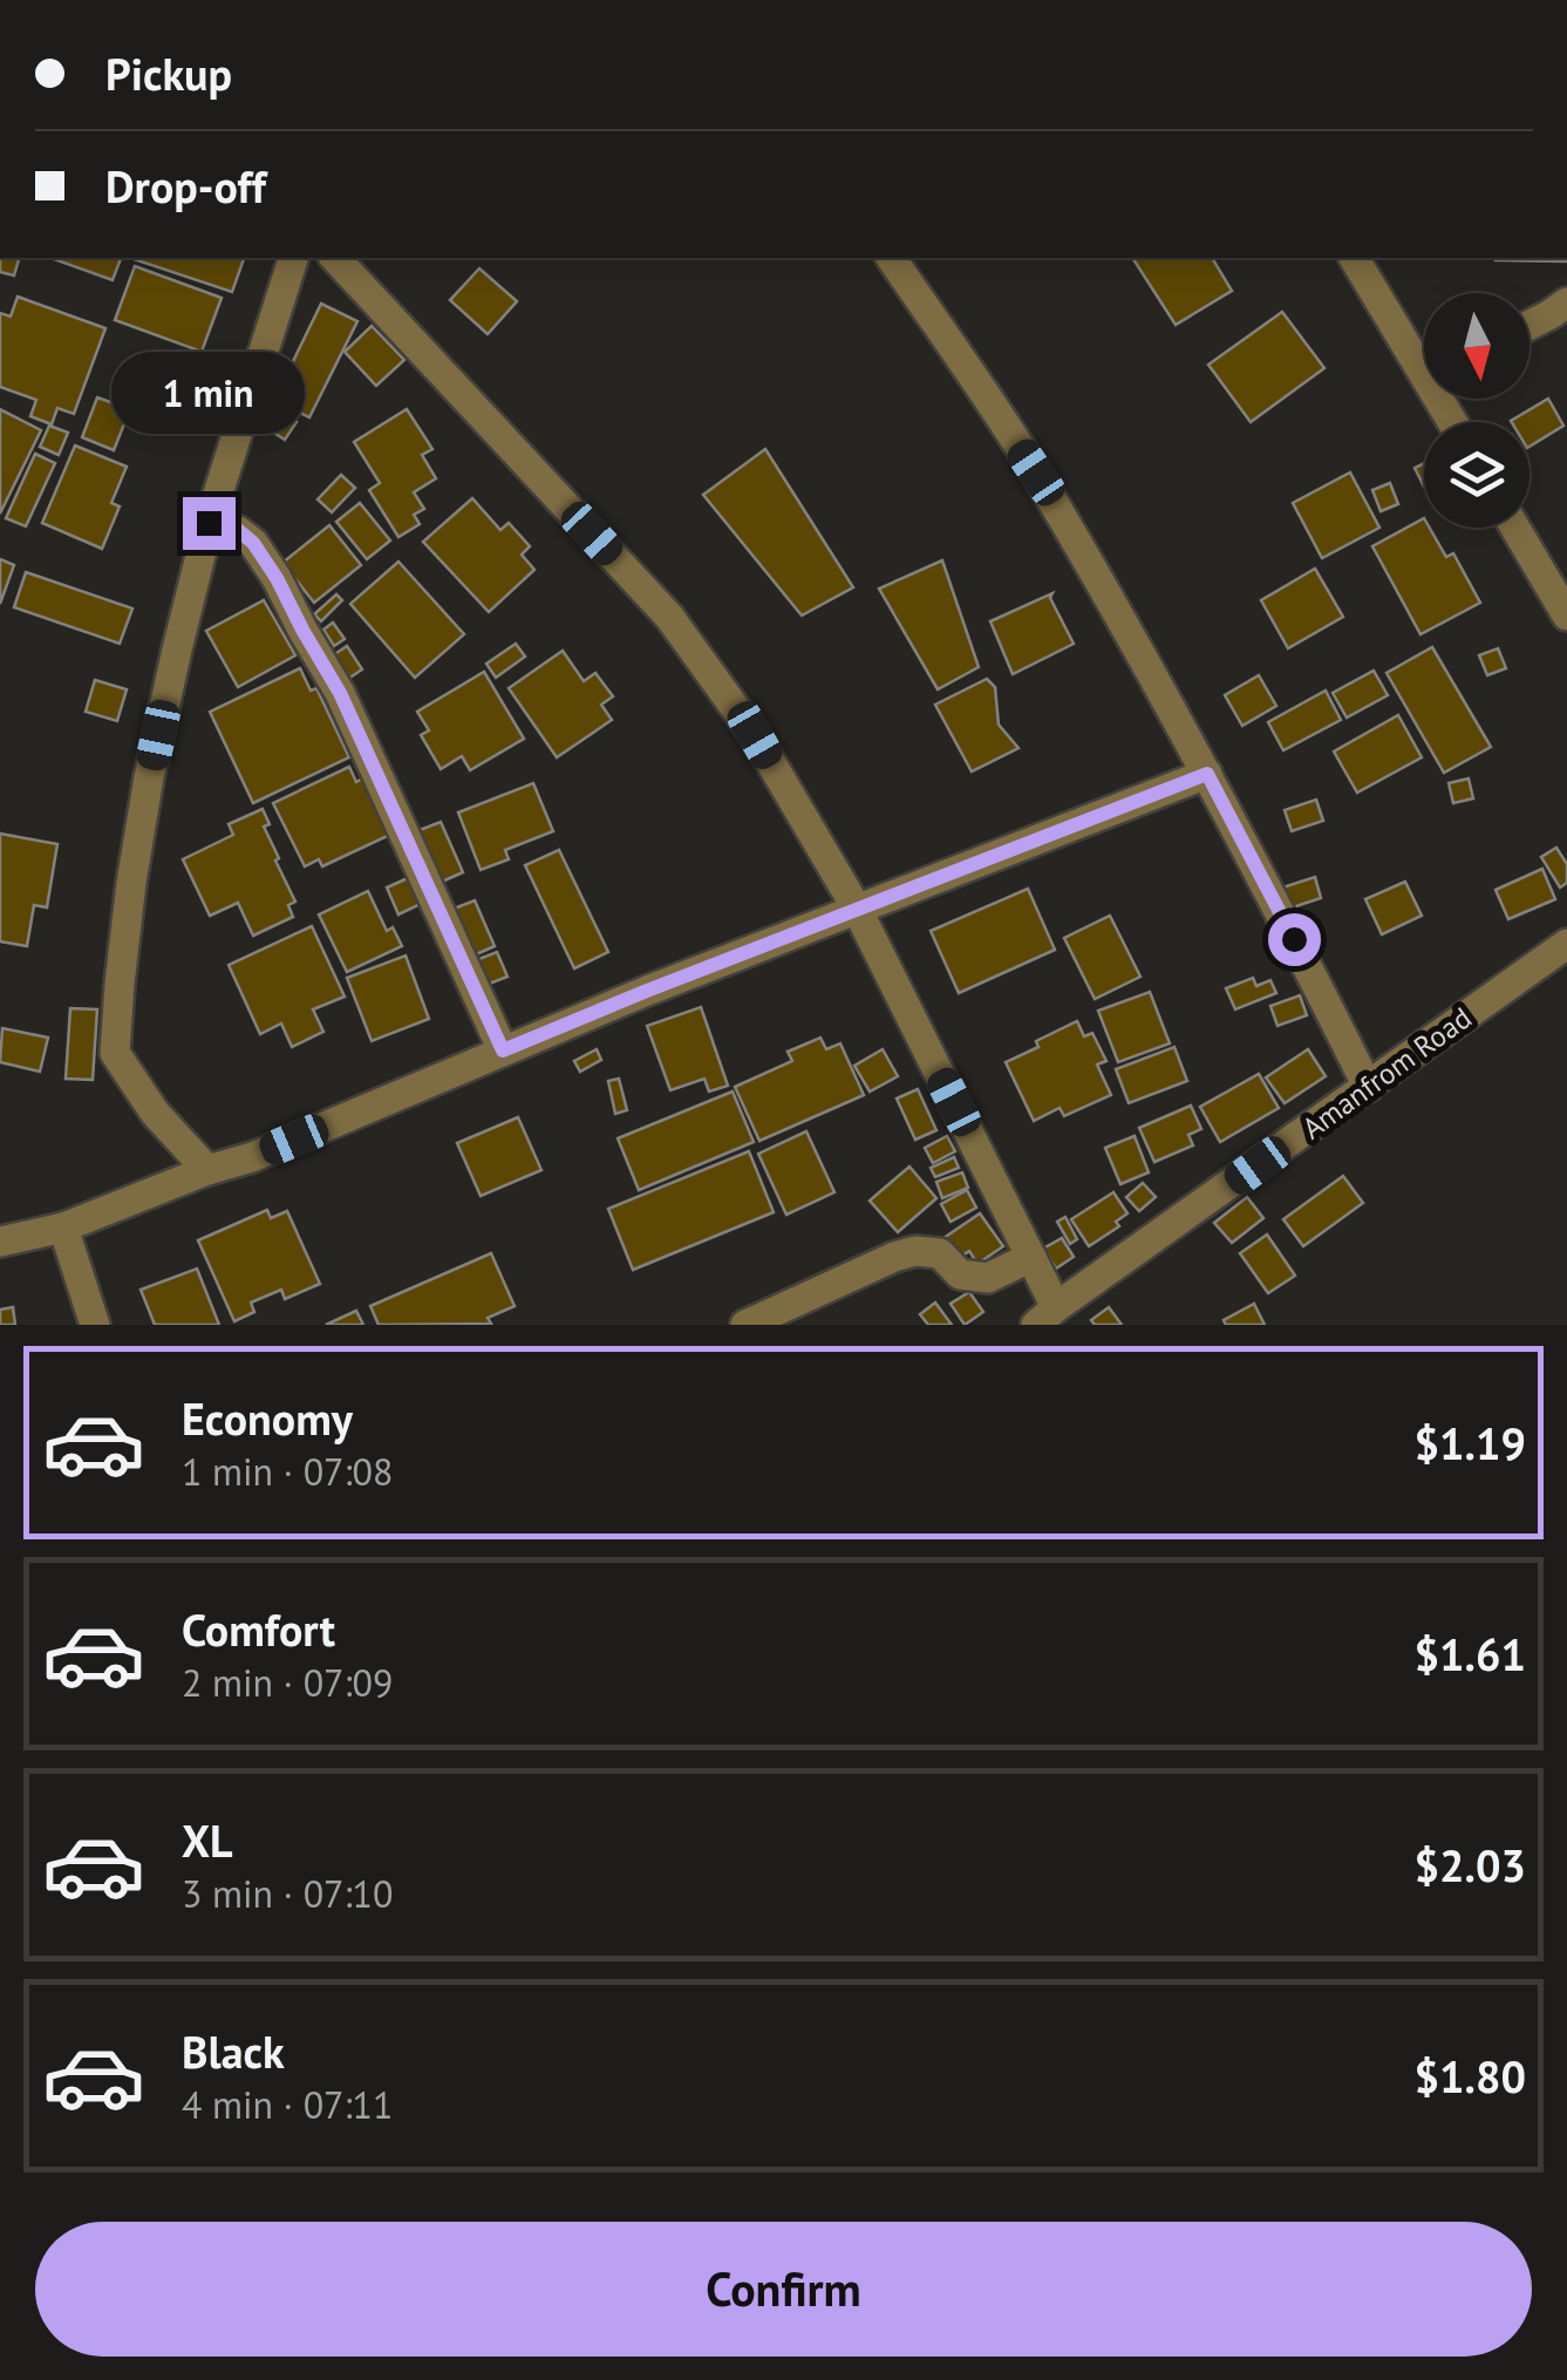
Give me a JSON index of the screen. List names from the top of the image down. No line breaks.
{"streets":{"street":["Amanfrom Road"]},"north":"bottom","page":{"banner":["Pickup","Drop-off"],"bubble":"1 min","list":[{"name":"Economy","note":"1 min · 07:08","value":"$1.19"},{"name":"Comfort","note":"2 min · 07:09","value":"$1.61"},{"name":"XL","note":"3 min · 07:10","value":"$2.03"},{"name":"Black","note":"4 min · 07:11","value":"$1.80"}],"buttons":"Confirm"}}
